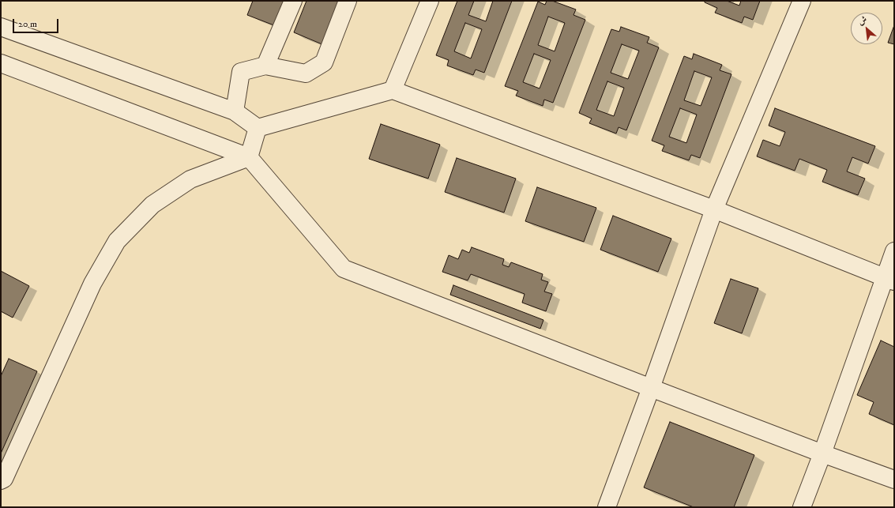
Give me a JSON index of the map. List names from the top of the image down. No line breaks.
{"scale_bar":"20 m","north":"top left"}
